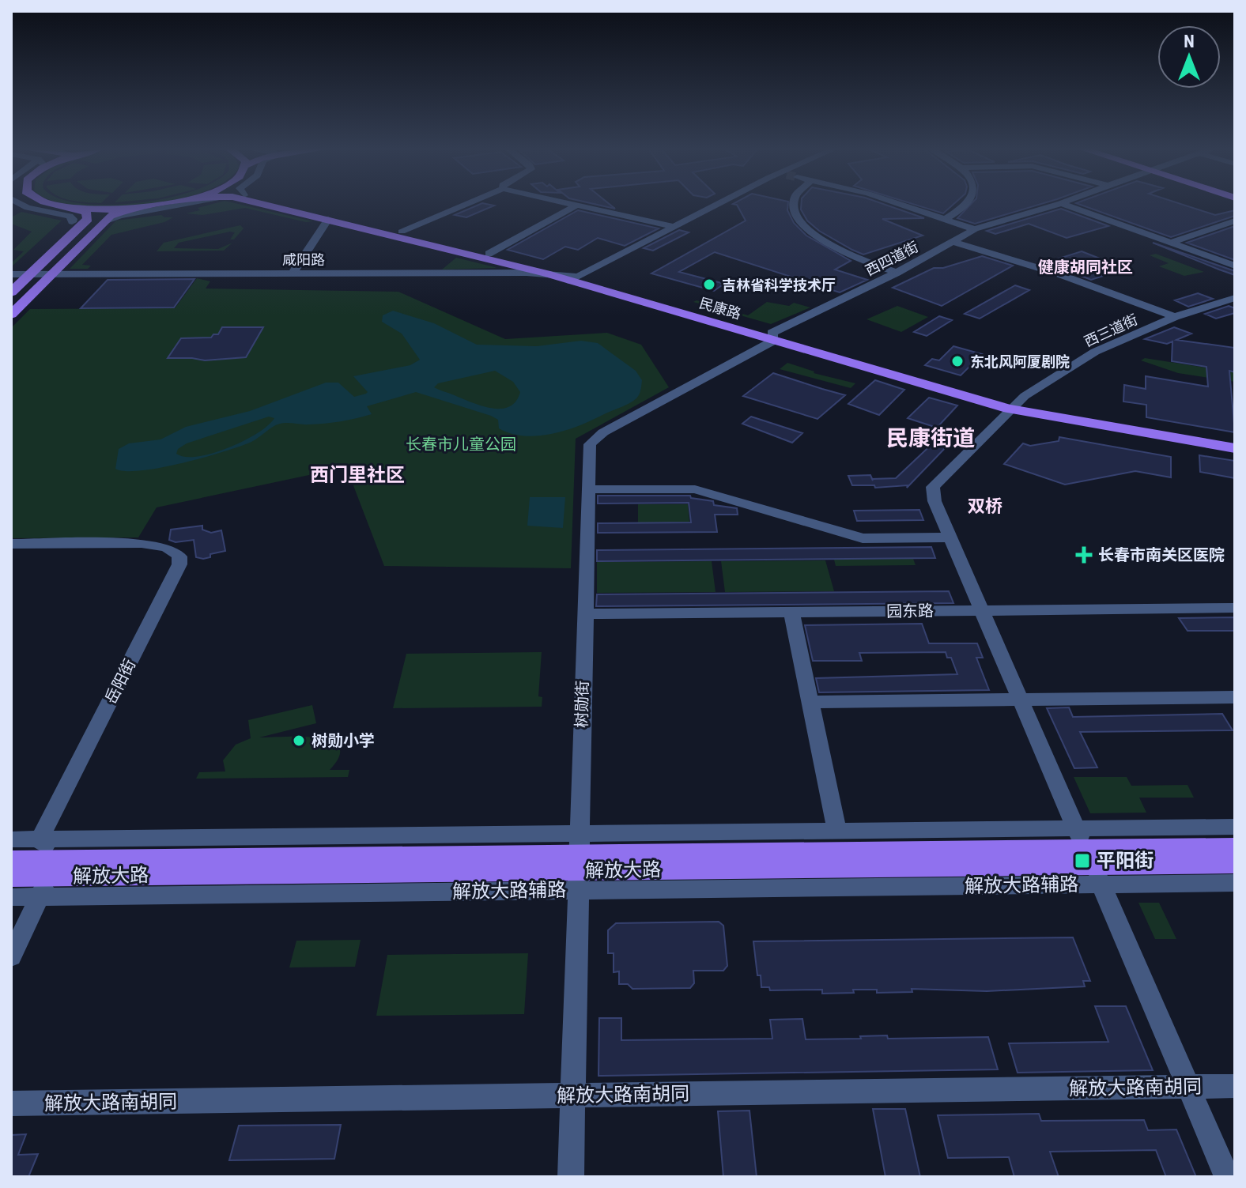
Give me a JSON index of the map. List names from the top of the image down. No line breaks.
{"streets":{"main road":["民康路","解放大路"],"street":["西四道街","咸阳路","西三道街","园东路","岳阳街","树勋街","解放大路辅路","解放大路南胡同"]},"crossings":[["西四道街","民康路"],["西四道街","树勋街"],["咸阳路","民康路"],["民康路","西三道街"],["民康路","树勋街"],["园东路","树勋街"],["岳阳街","解放大路辅路"],["树勋街","解放大路"],["树勋街","解放大路辅路"],["树勋街","解放大路南胡同"],["解放大路","解放大路辅路"]],"districts":["健康胡同社区","民康街道","西门里社区","双桥"],"parks":["长春市儿童公园"],"places":{"other":["吉林省科学技术厅","东北风阿厦剧院","树勋小学"],"health":["长春市南关区医院"],"transit":["平阳街"]},"north":"top"}
